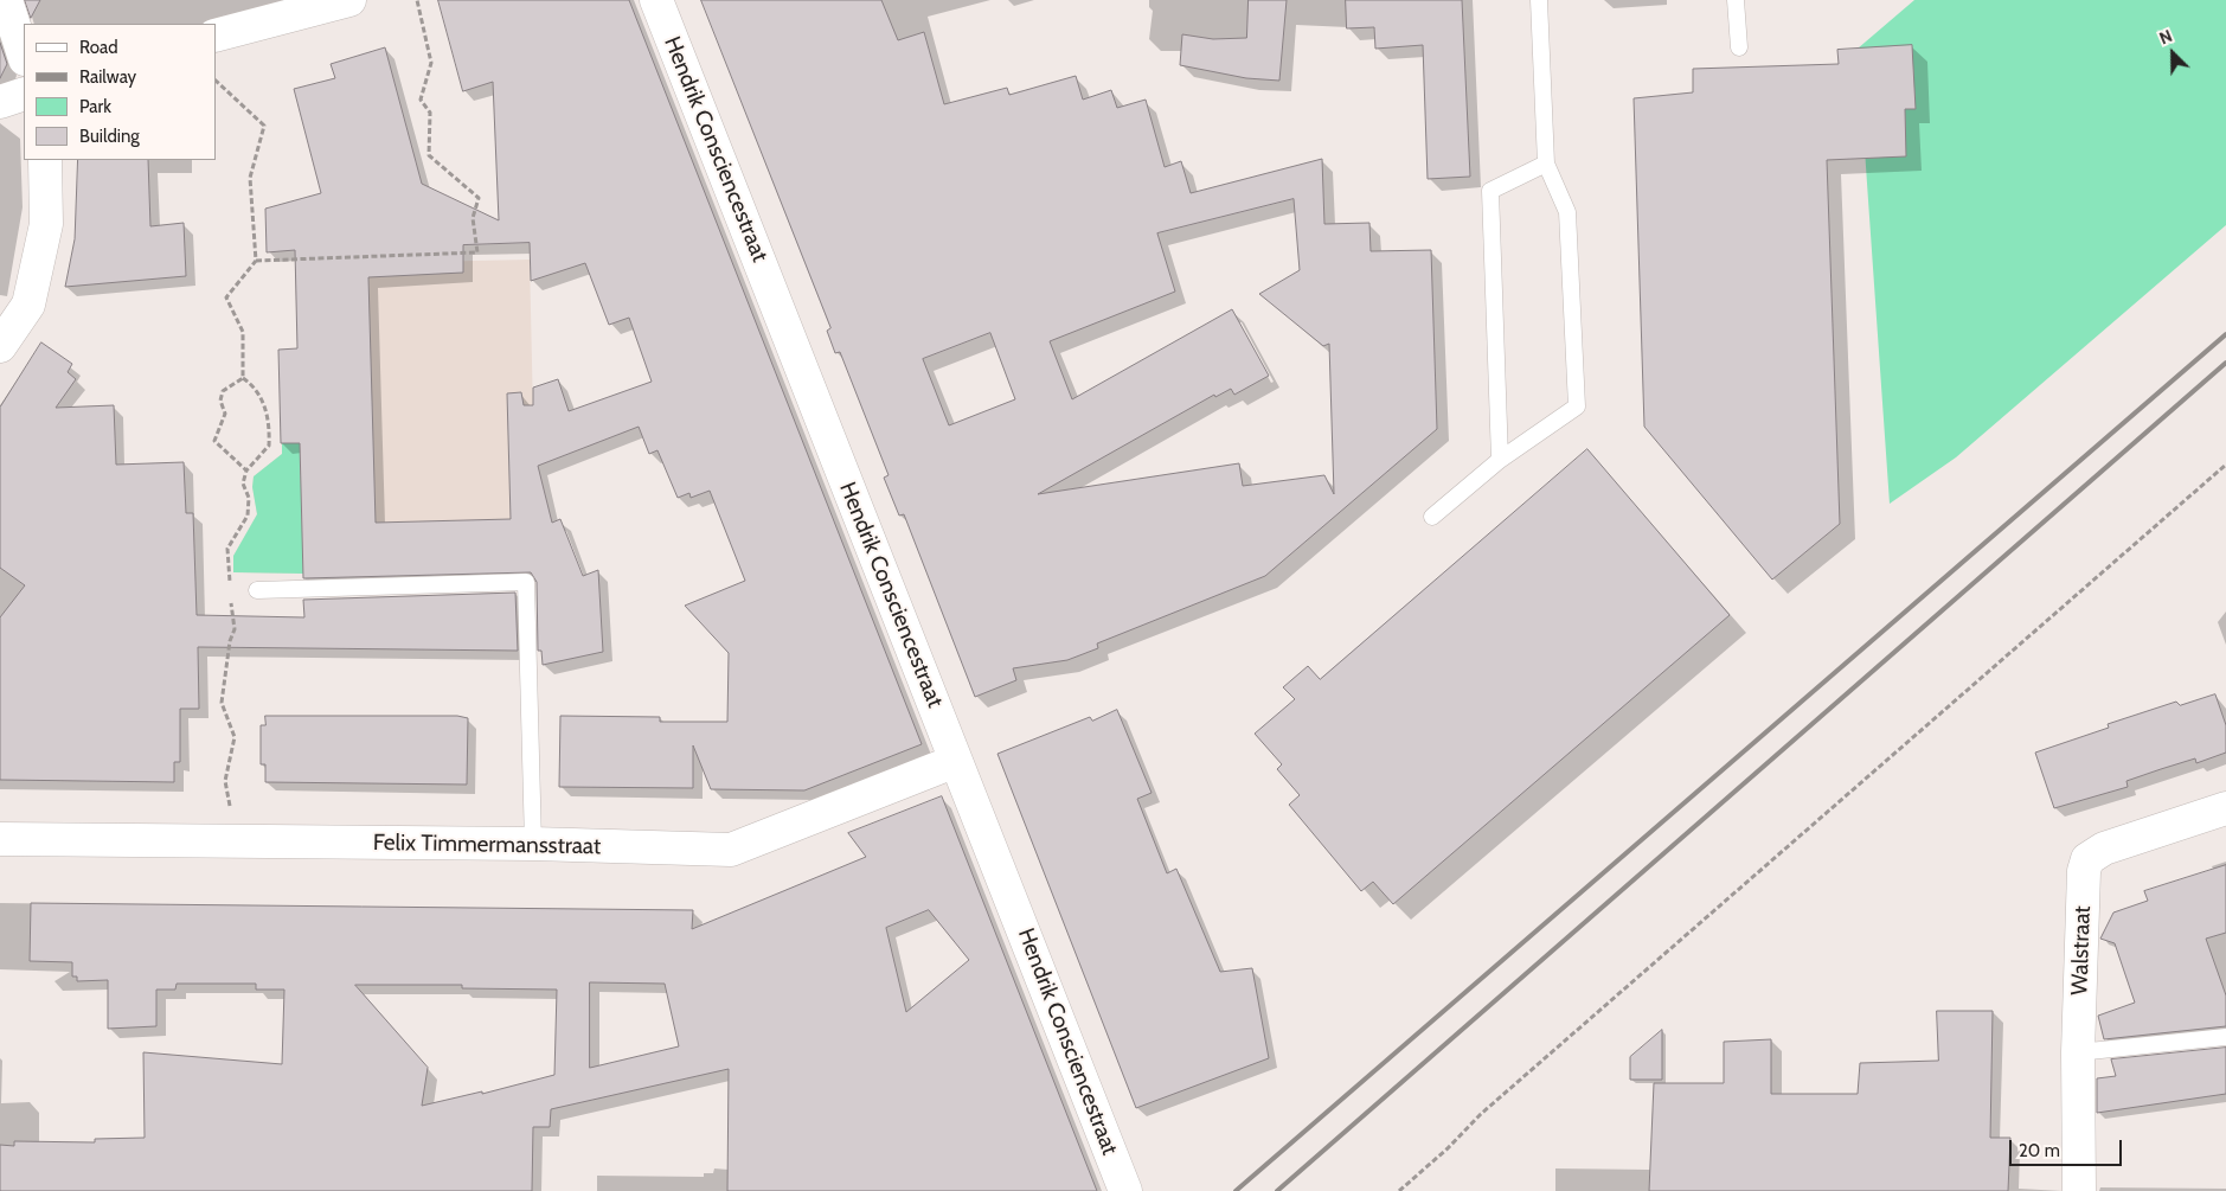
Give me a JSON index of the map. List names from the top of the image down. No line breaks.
{"streets":{"street":["Hendrik Consciencestraat","Felix Timmermansstraat","Walstraat"]},"crossings":[["Hendrik Consciencestraat","Felix Timmermansstraat"]],"legend":["Road","Railway","Park","Building"],"scale_bar":"20 m","north":"top left"}
